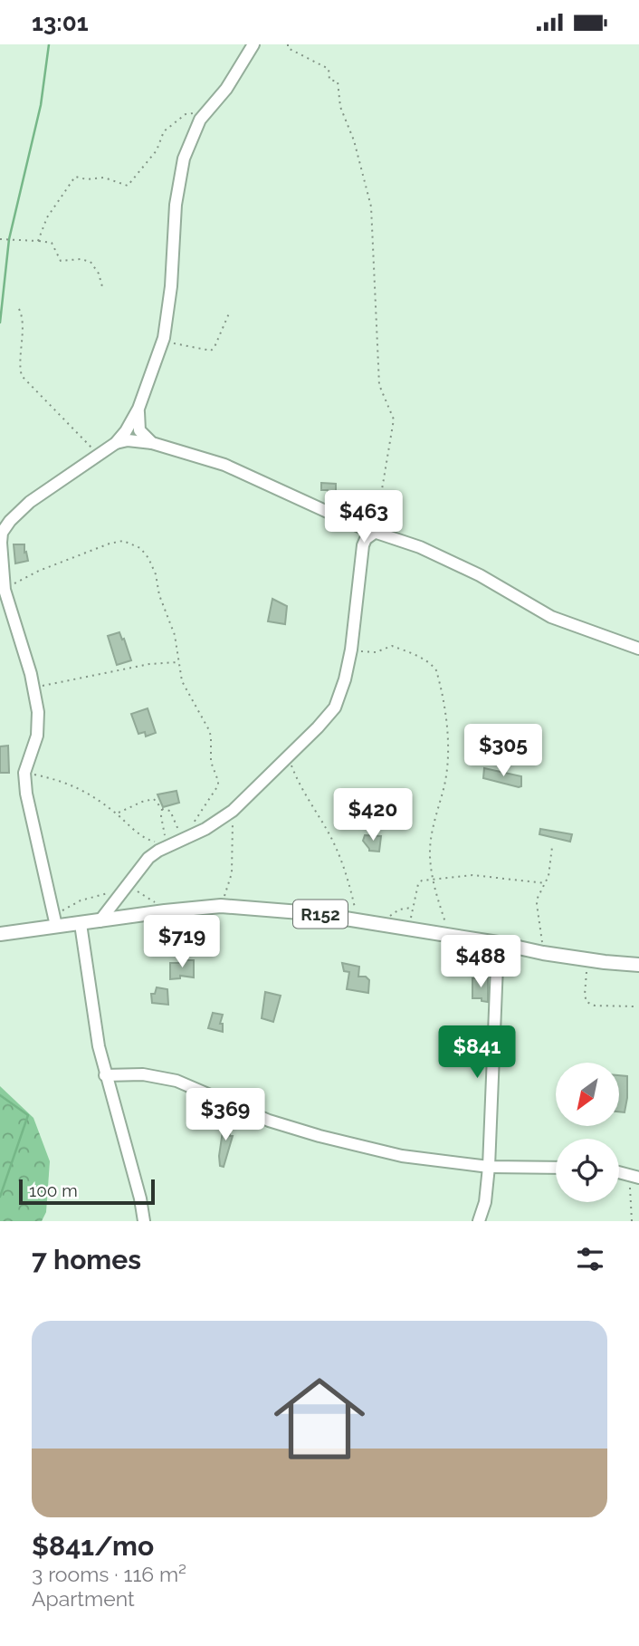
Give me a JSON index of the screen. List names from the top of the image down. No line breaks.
{"streets":{"main road":["R152"]},"scale_bar":"100 m","north":"bottom left","page":{"status":"13:01","price":["$463","$305","$420","$719","$488","$841","$369"],"scale":"100 m","heading":"7 homes","list":[{"name":"$841/mo","note":"3 rooms · 116 m² · Apartment"}]}}
